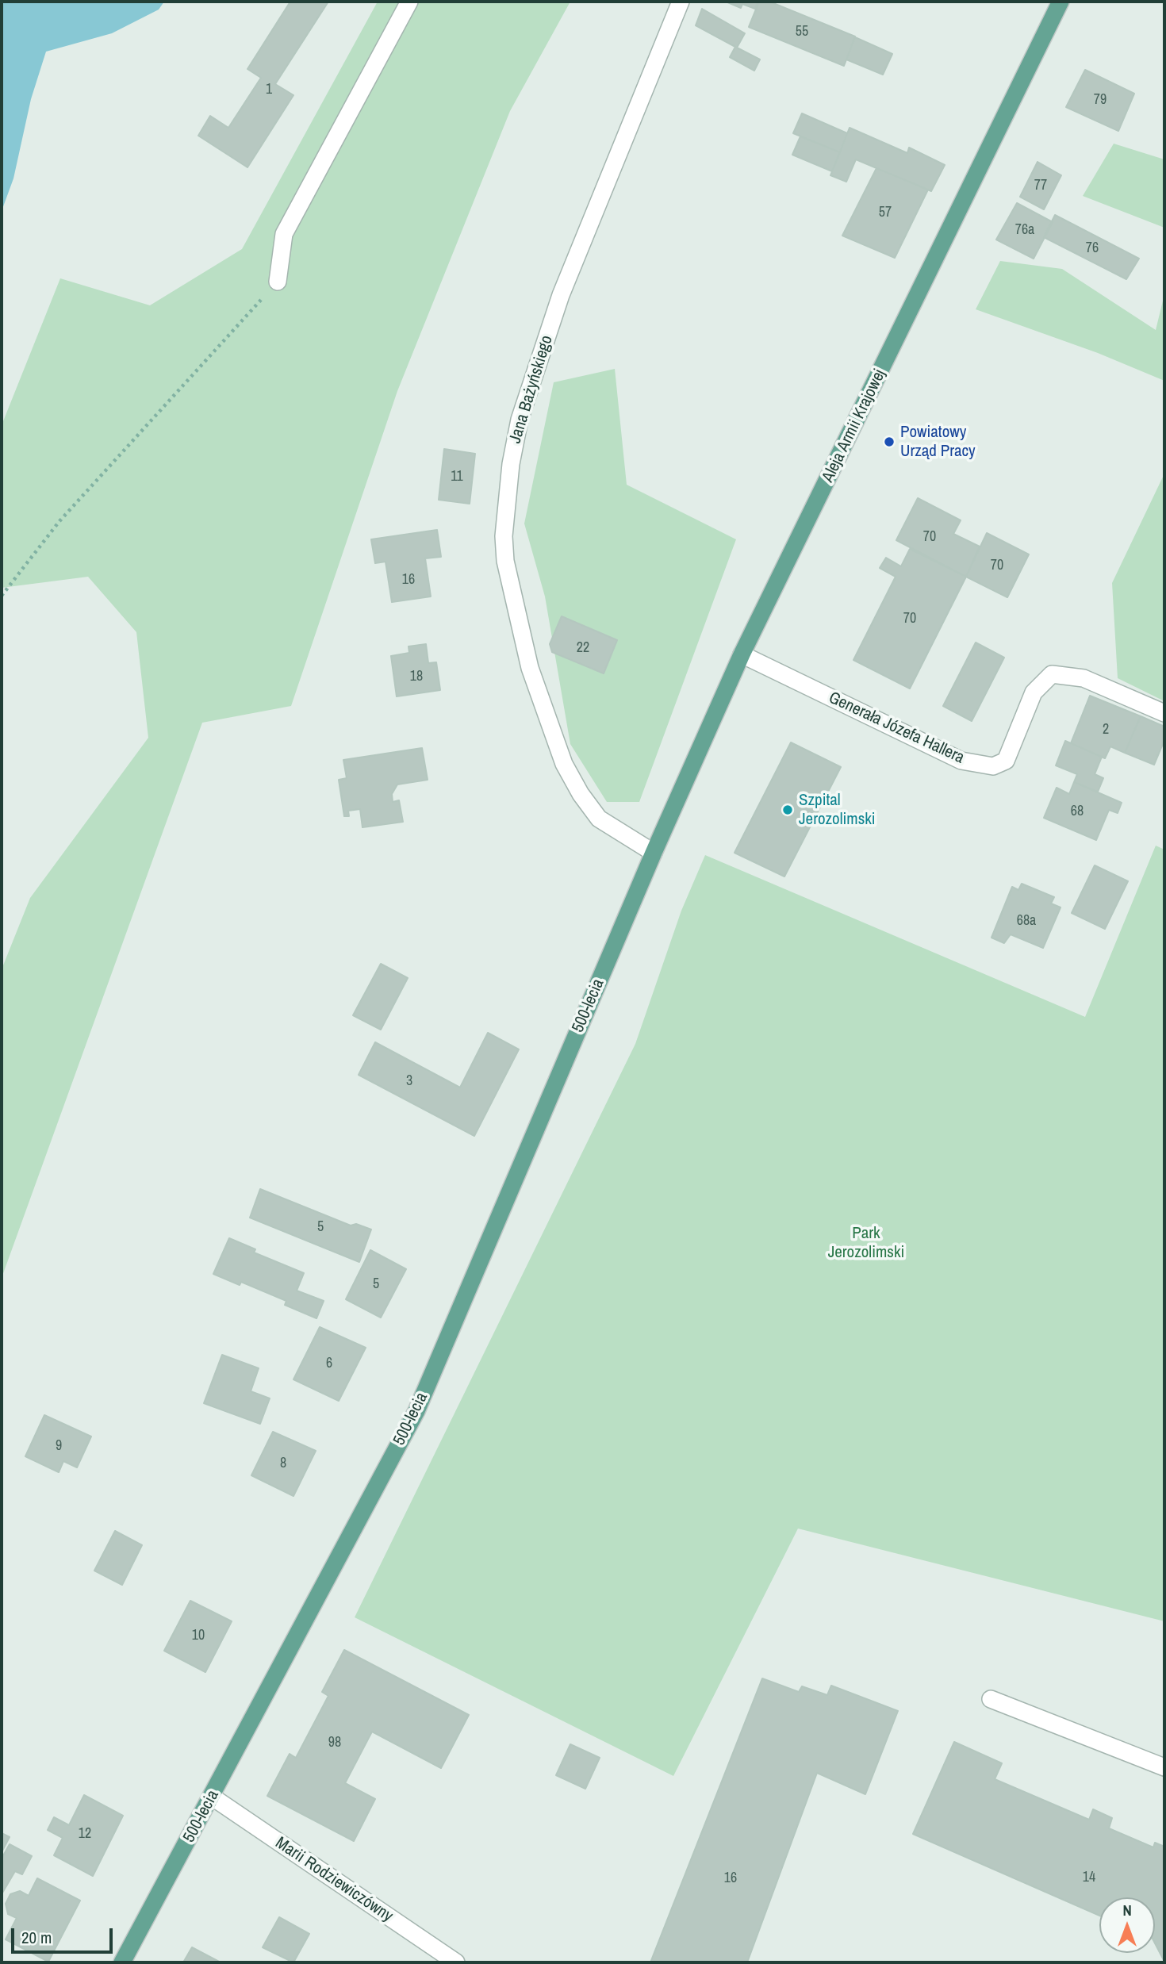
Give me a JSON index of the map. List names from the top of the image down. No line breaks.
{"streets":{"main road":["Aleja Armii Krajowej","500-lecia"],"street":["Jana Bażyńskiego","Generała Józefa Hallera","Marii Rodziewiczówny"]},"crossings":[["Jana Bażyńskiego","Aleja Armii Krajowej"],["Jana Bażyńskiego","500-lecia"],["Aleja Armii Krajowej","Generała Józefa Hallera"],["Aleja Armii Krajowej","500-lecia"],["500-lecia","Marii Rodziewiczówny"]],"parks":["Park Jerozolimski"],"places":["Powiatowy Urząd Pracy","Szpital Jerozolimski"],"house_numbers":["55","1","79","77","57","76a","76","11","70","70","16","70","22","18","2","68","68a","3","5","5","6","9","8","10","98","12","14","16"],"scale_bar":"20 m","north":"top"}
